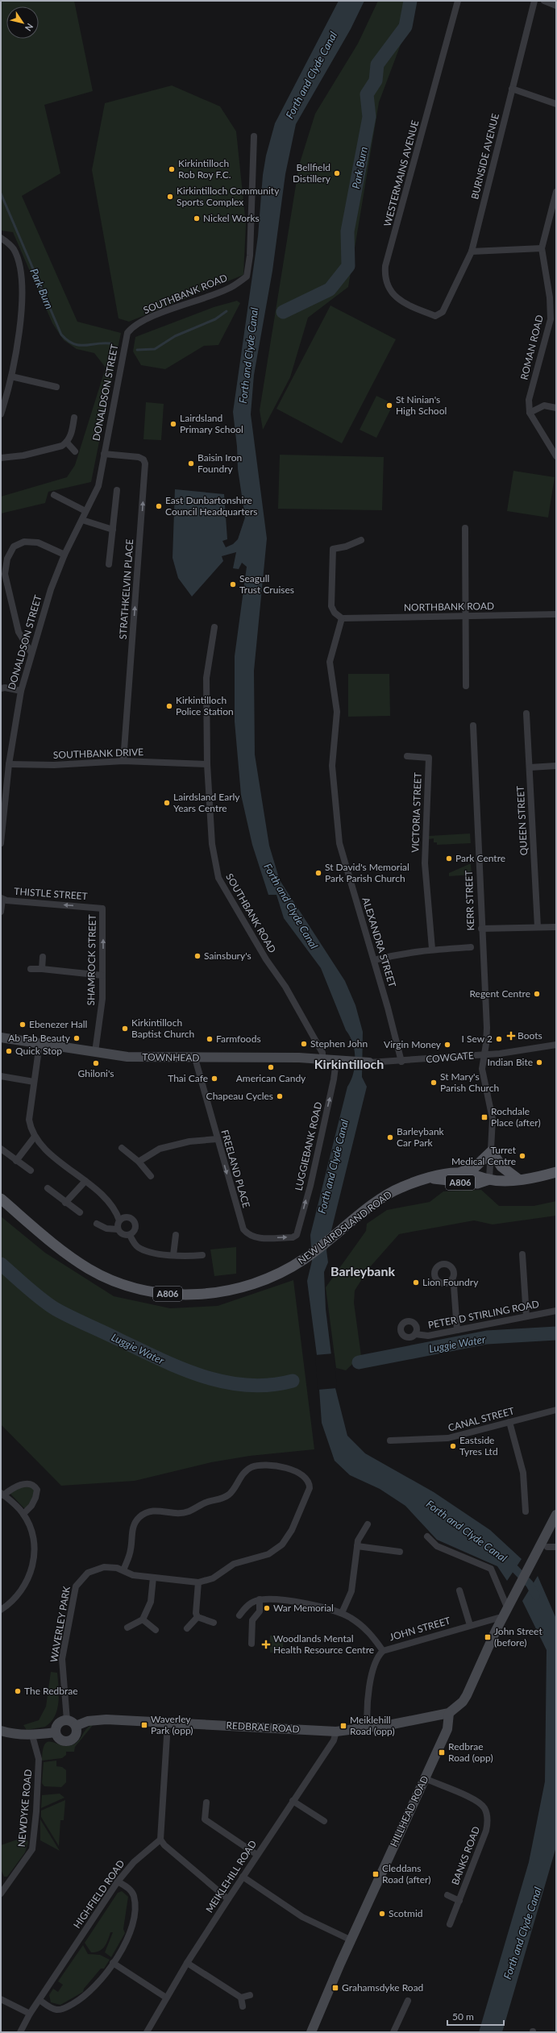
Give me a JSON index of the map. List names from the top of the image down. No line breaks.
{"streets":{"main road":["A806","NEW LAIRDSLAND ROAD"],"street":["BURNSIDE AVENUE","WESTERMAINS AVENUE","SOUTHBANK ROAD","ROMAN ROAD","DONALDSON STREET","STRATHKELVIN PLACE","NORTHBANK ROAD","SOUTHBANK DRIVE","VICTORIA STREET","QUEEN STREET","THISTLE STREET","KERR STREET","ALEXANDRA STREET","SHAMROCK STREET","TOWNHEAD","COWGATE","LUGGIEBANK ROAD","FREELAND PLACE","PETER D STIRLING ROAD","CANAL STREET","WAVERLEY PARK","JOHN STREET","REDBRAE ROAD","NEWDYKE ROAD","HILLHEAD ROAD","BANKS ROAD","MEIKLEHILL ROAD","HIGHFIELD ROAD"]},"crossings":[["BURNSIDE AVENUE","WESTERMAINS AVENUE"],["SOUTHBANK ROAD","DONALDSON STREET"],["SOUTHBANK ROAD","SOUTHBANK DRIVE"],["SOUTHBANK ROAD","TOWNHEAD"],["DONALDSON STREET","STRATHKELVIN PLACE"],["DONALDSON STREET","SOUTHBANK DRIVE"],["STRATHKELVIN PLACE","SOUTHBANK DRIVE"],["NORTHBANK ROAD","ALEXANDRA STREET"],["THISTLE STREET","SHAMROCK STREET"],["KERR STREET","COWGATE"],["KERR STREET","A806"],["KERR STREET","NEW LAIRDSLAND ROAD"],["ALEXANDRA STREET","COWGATE"],["SHAMROCK STREET","TOWNHEAD"],["TOWNHEAD","COWGATE"],["TOWNHEAD","LUGGIEBANK ROAD"],["TOWNHEAD","FREELAND PLACE"],["COWGATE","LUGGIEBANK ROAD"],["LUGGIEBANK ROAD","FREELAND PLACE"],["A806","NEW LAIRDSLAND ROAD"],["WAVERLEY PARK","REDBRAE ROAD"],["JOHN STREET","REDBRAE ROAD"],["REDBRAE ROAD","HILLHEAD ROAD"],["REDBRAE ROAD","MEIKLEHILL ROAD"],["HILLHEAD ROAD","BANKS ROAD"]],"one_way":["STRATHKELVIN PLACE","THISTLE STREET","SHAMROCK STREET","LUGGIEBANK ROAD","FREELAND PLACE"],"districts":["Kirkintilloch","Barleybank"],"water":["Forth and Clyde Canal","Park Burn","Luggie Water"],"places":{"other":["Kirkintilloch Rob Roy F.C.","Bellfield Distillery","Kirkintilloch Community Sports Complex","Nickel Works","St Ninian's High School","Lairdsland Primary School","Baisin Iron Foundry","East Dunbartonshire Council Headquarters","Seagull Trust Cruises","Kirkintilloch Police Station","Lairdsland Early Years Centre","Park Centre","St David's Memorial Park Parish Church","Sainsbury's","Regent Centre","Ebenezer Hall","Kirkintilloch Baptist Church","Ab Fab Beauty","Farmfoods","I Sew 2","Stephen John","Virgin Money","Quick Stop","Indian Bite","Ghiloni's","American Candy","Thai Cafe","St Mary's Parish Church","Chapeau Cycles","Barleybank Car Park","Turret Medical Centre","Lion Foundry","Eastside Tyres Ltd","War Memorial","The Redbrae","Scotmid"],"health":["Boots","Woodlands Mental Health Resource Centre"],"transit":["Rochdale Place (after)","John Street (before)","Waverley Park (opp)","Meiklehill Road (opp)","Redbrae Road (opp)","Cleddans Road (after)","Grahamsdyke Road"]},"scale_bar":"50 m","north":"bottom right"}
